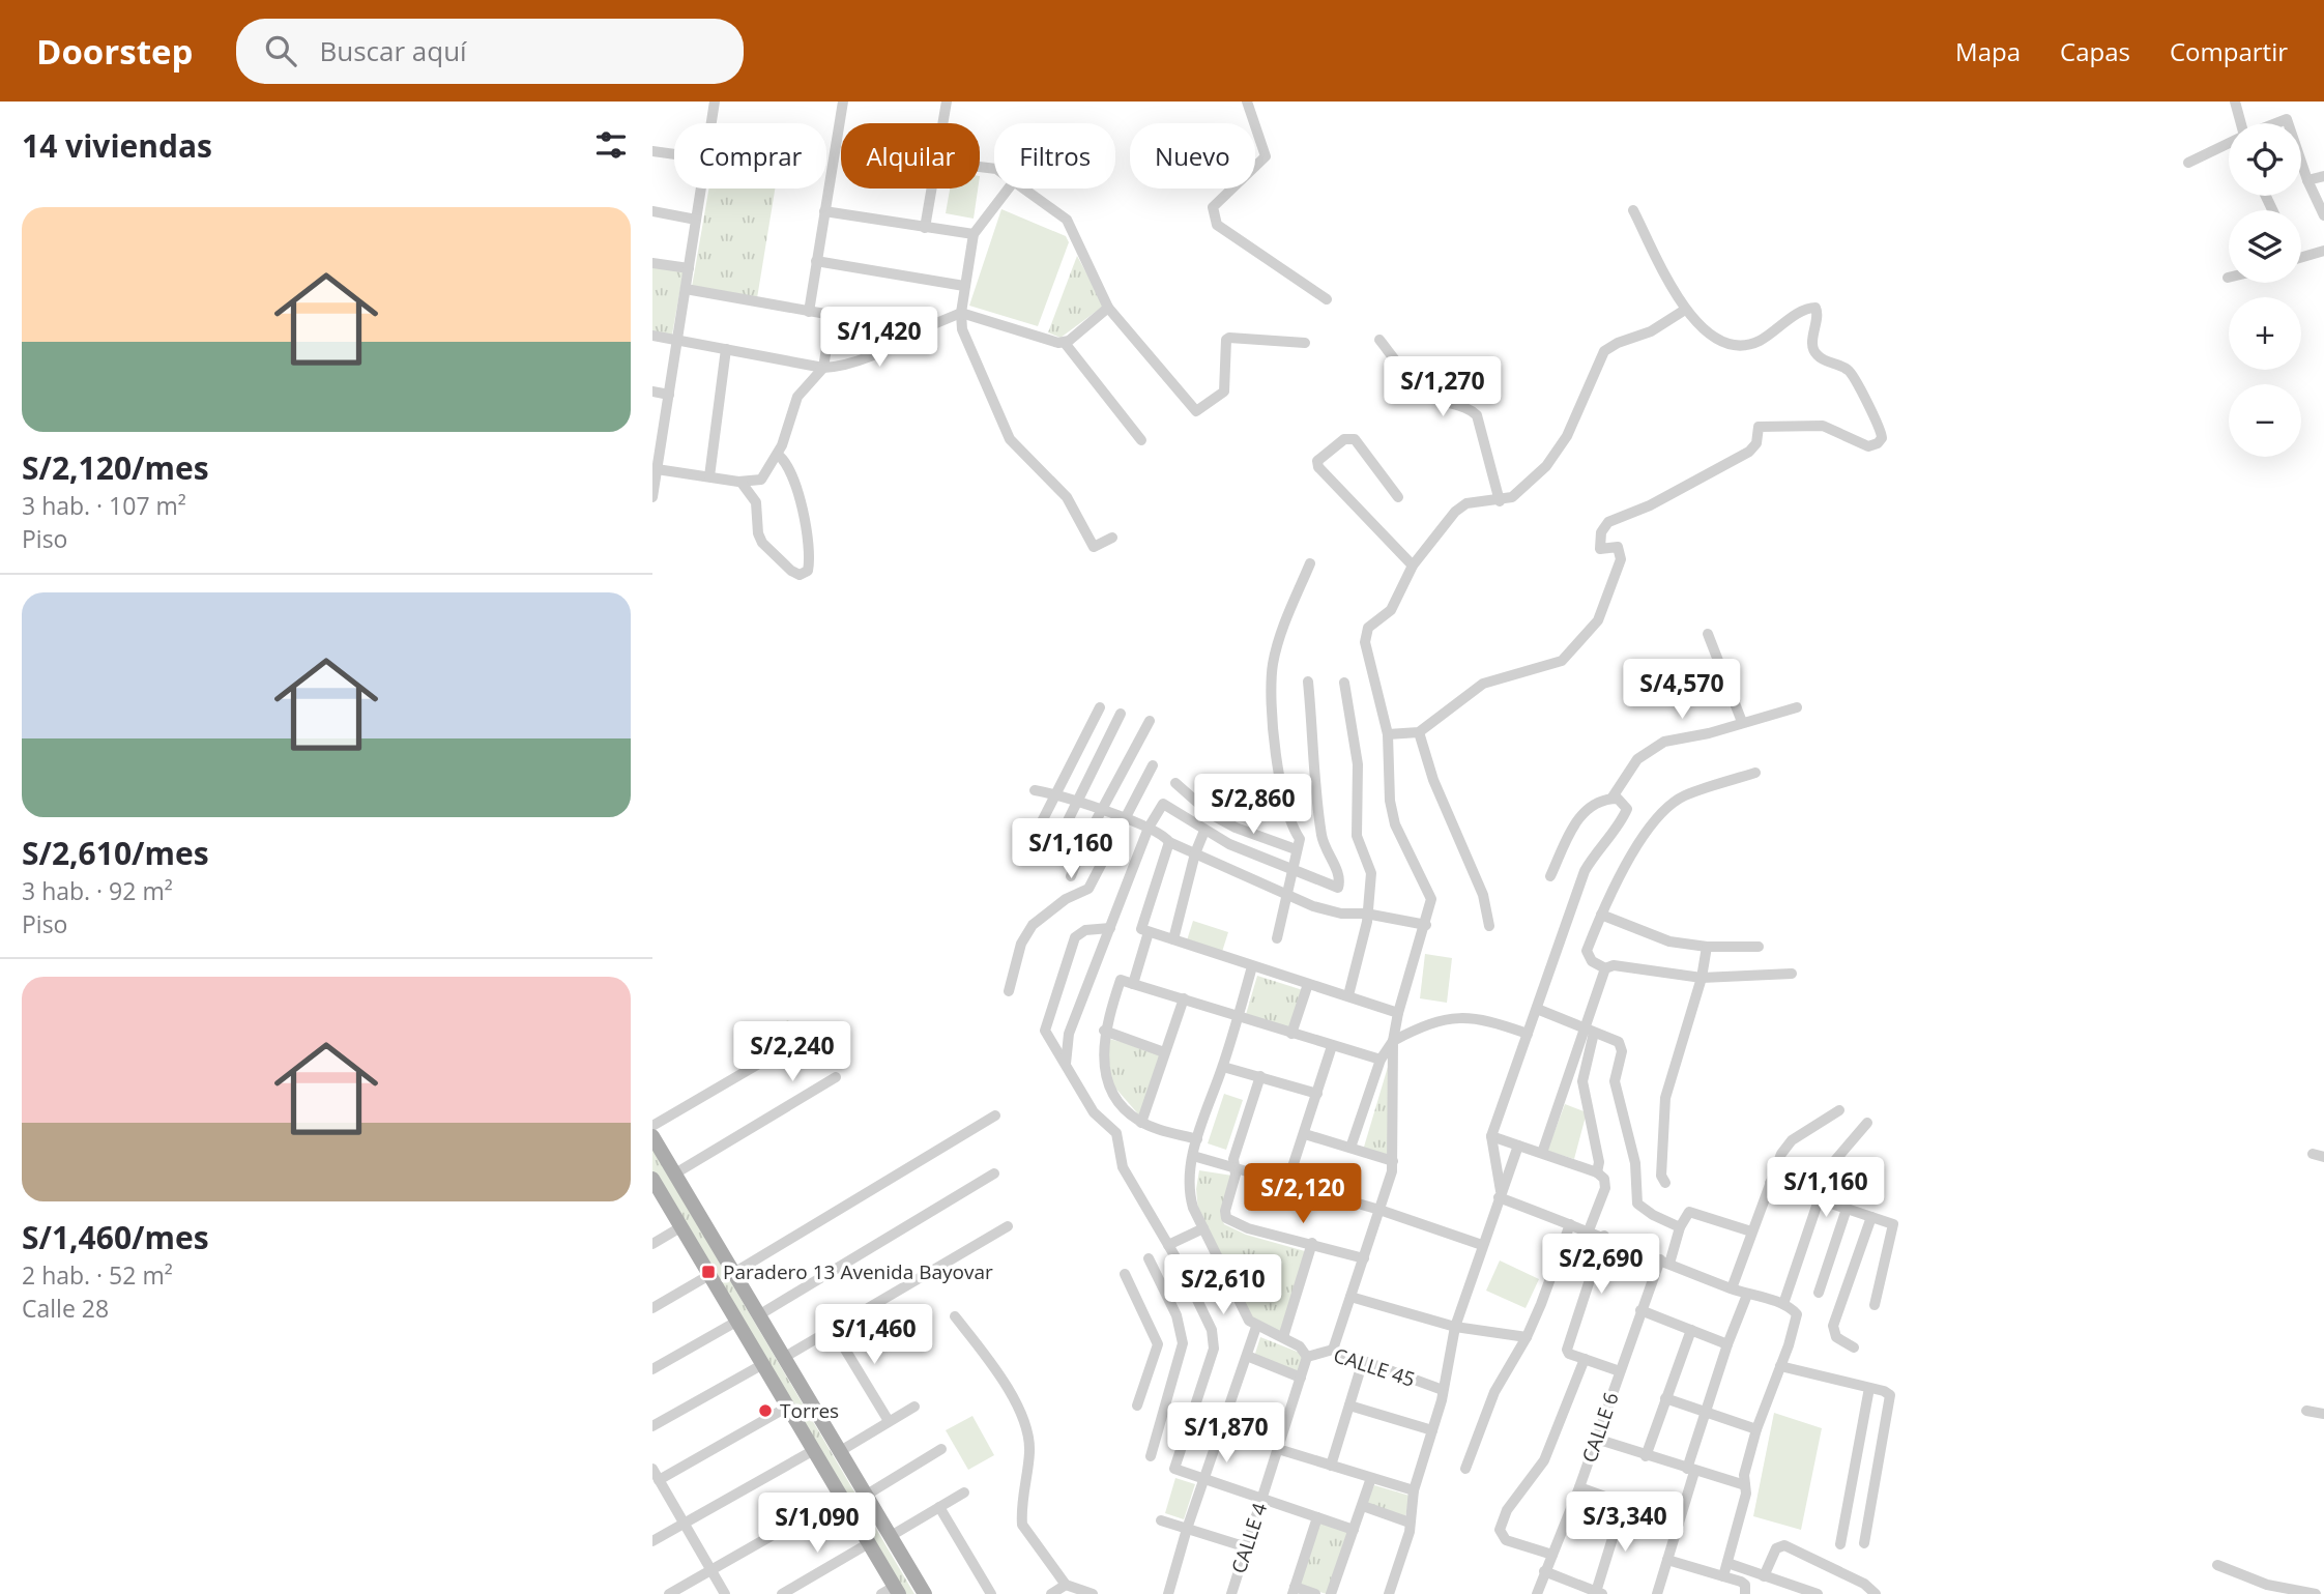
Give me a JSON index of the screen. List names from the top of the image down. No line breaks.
{"streets":{"street":["CALLE 45","CALLE 6","CALLE 4"]},"crossings":[["CALLE 45","CALLE 4"]],"places":{"transit":["Paradero 13 Avenida Bayovar"],"other":["Torres"]},"page":{"header":"Doorstep","search":"Buscar aquí","nav":["Mapa","Capas","Compartir"],"heading":"14 viviendas","map_buttons":["+","−"],"chip":["Comprar","Alquilar","Filtros","Nuevo"],"list":[{"name":"S/2,120/mes","note":"3 hab. · 107 m² · Piso"},{"name":"S/2,610/mes","note":"3 hab. · 92 m² · Piso"},{"name":"S/1,460/mes","note":"2 hab. · 52 m² · Calle 28"}],"price":["S/1,420","S/1,270","S/4,570","S/2,860","S/1,160","S/2,240","S/1,160","S/2,120","S/2,690","S/2,610","S/1,460","S/1,870","S/3,340","S/1,090"]}}
